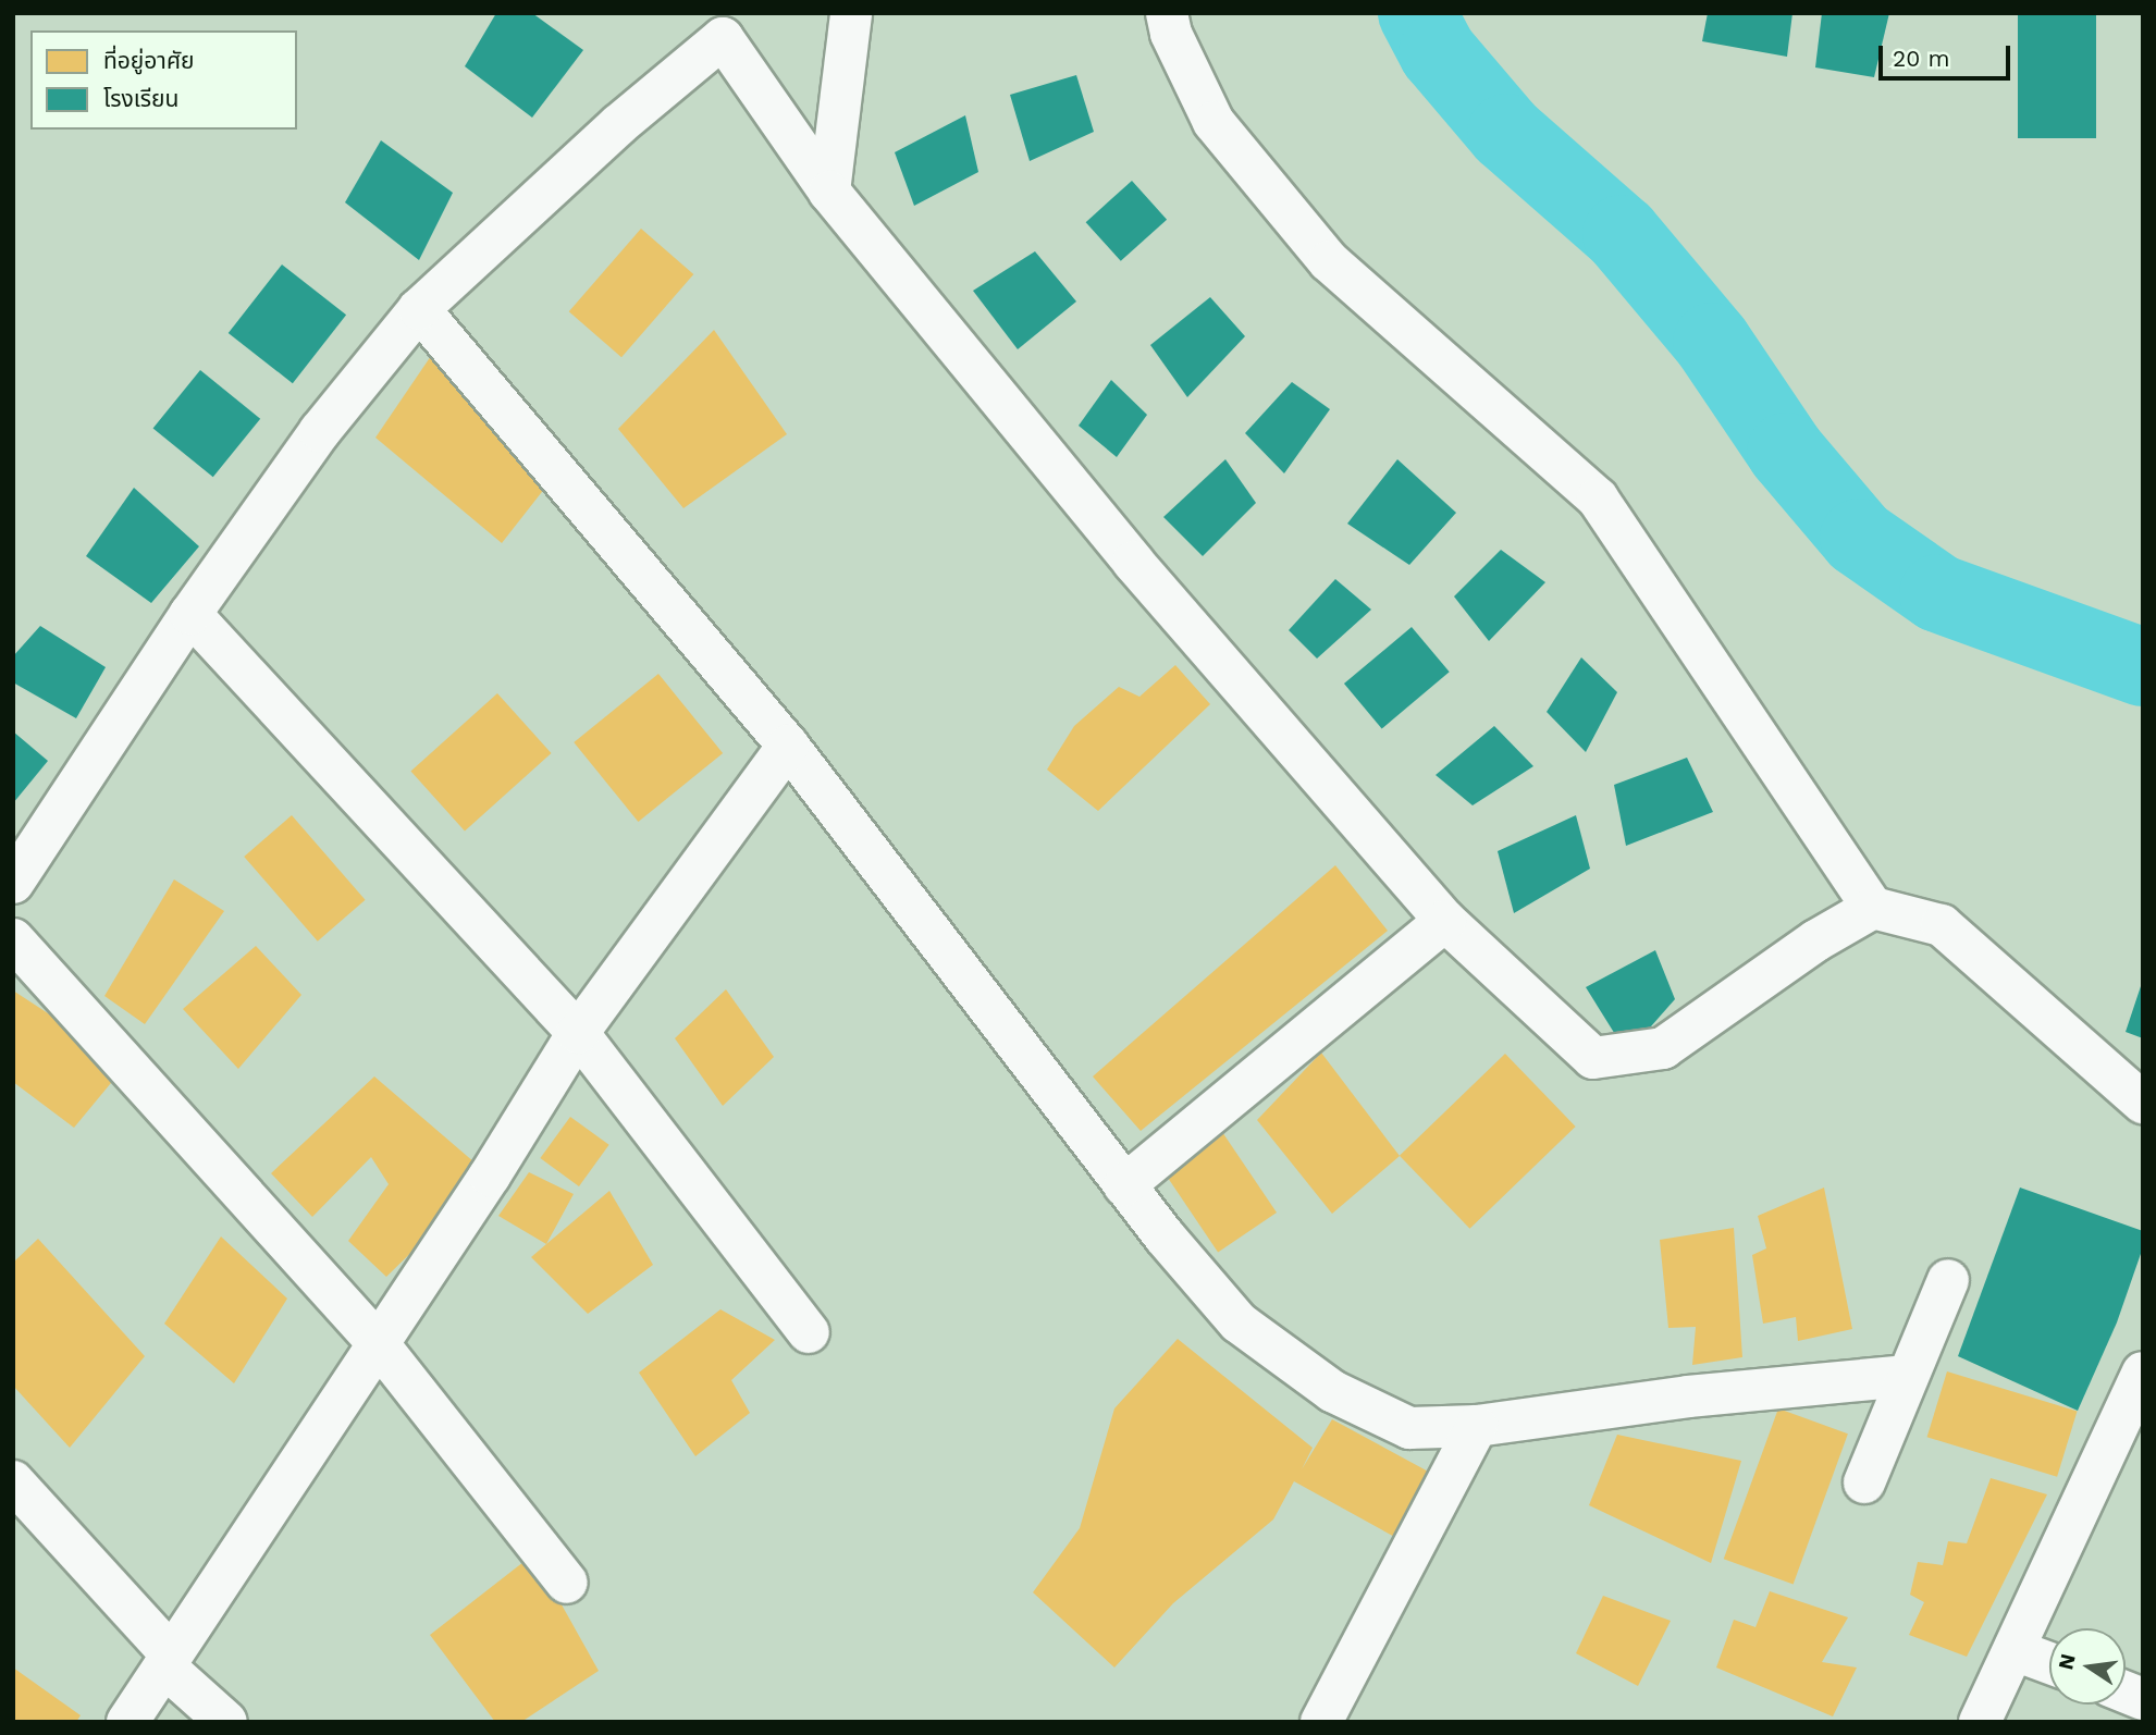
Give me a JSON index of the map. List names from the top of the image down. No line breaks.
{"legend":["ที่อยู่อาศัย","โรงเรียน"],"scale_bar":"20 m","north":"left"}
